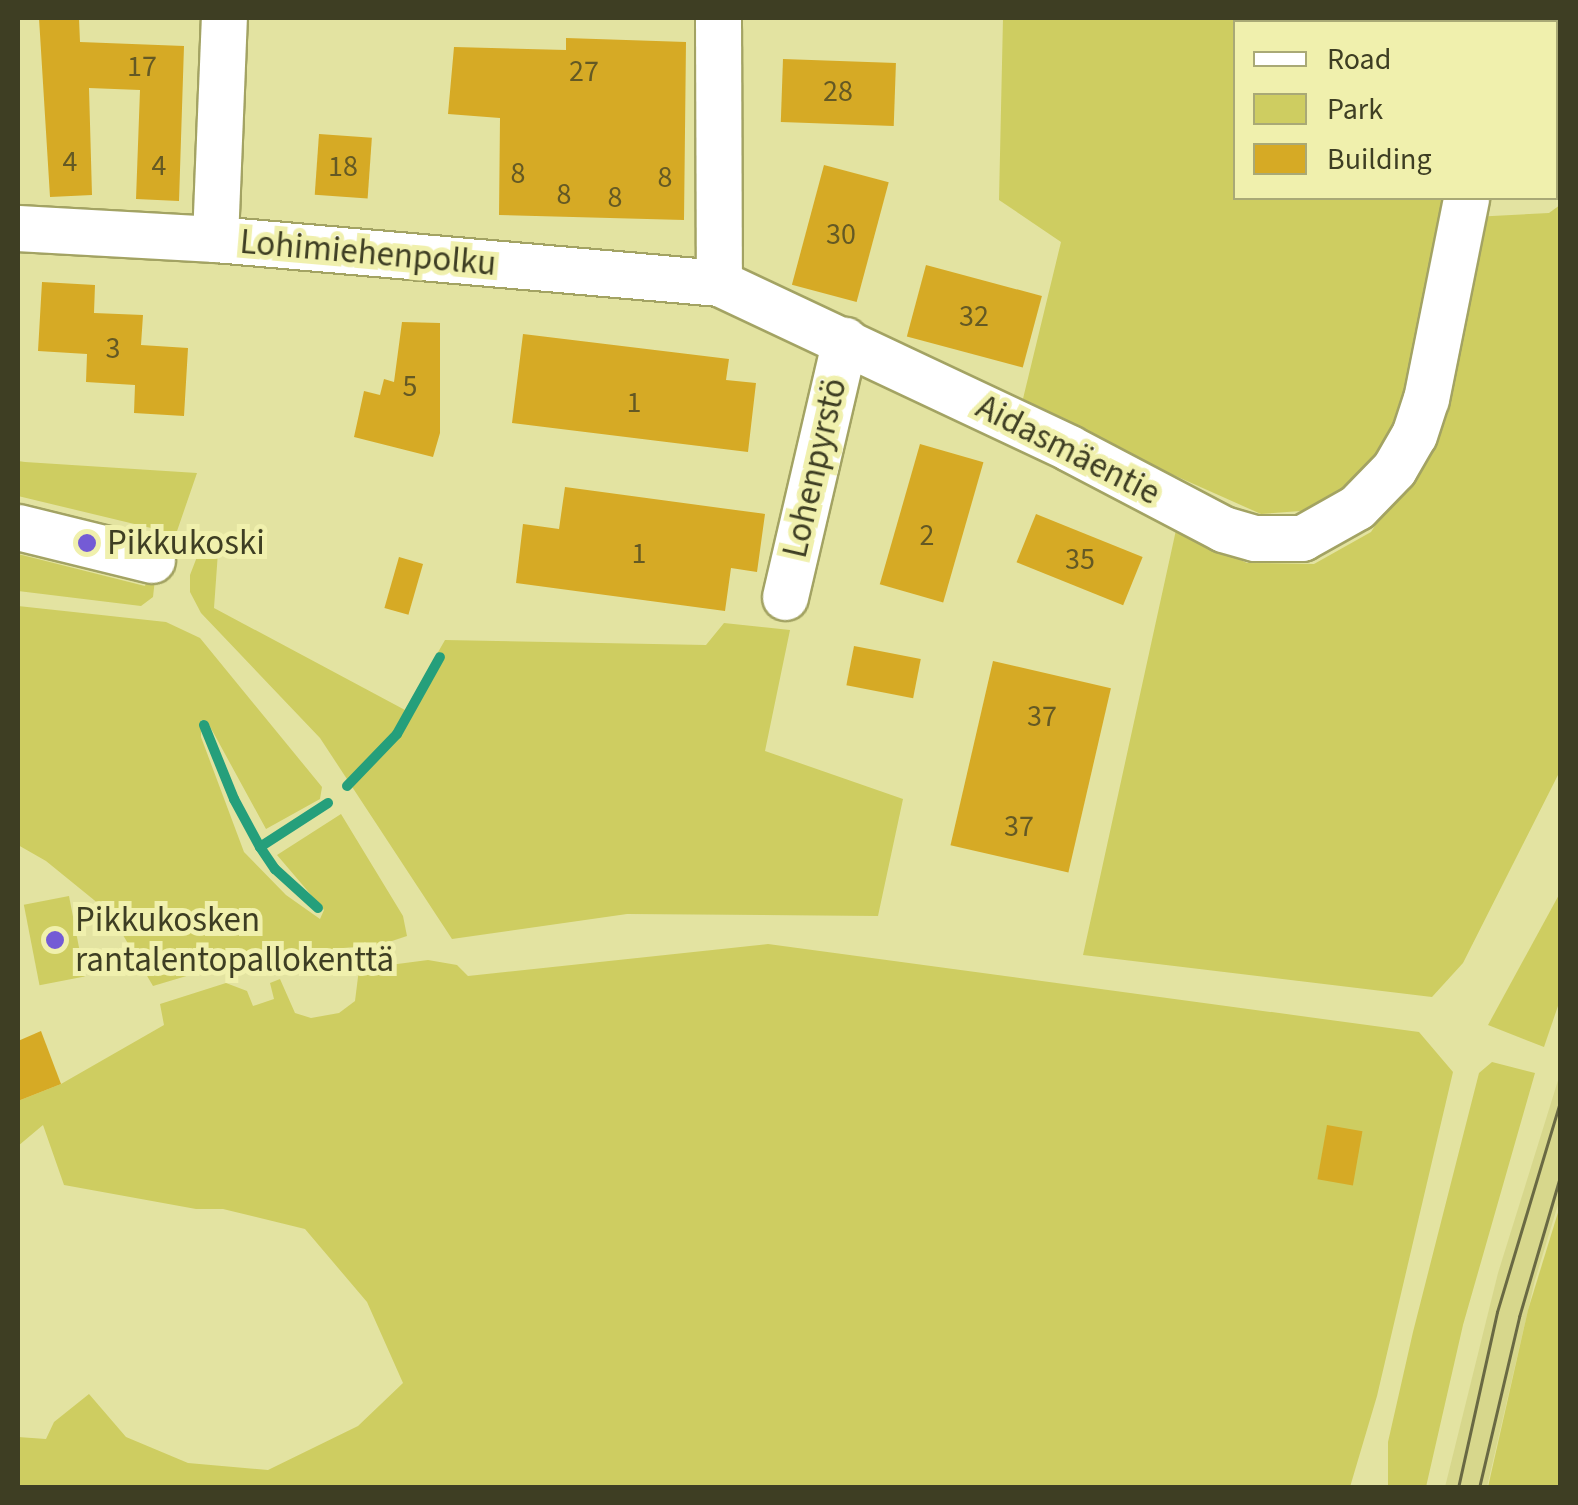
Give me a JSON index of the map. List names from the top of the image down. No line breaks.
{"streets":{"street":["Lohimiehenpolku","Aidasmäentie","Lohenpyrstö"]},"crossings":[["Lohimiehenpolku","Aidasmäentie"],["Aidasmäentie","Lohenpyrstö"]],"places":["Pikkukoski","Pikkukosken rantalentopallokenttä"],"house_numbers":["17","27","28","4","4","18","8","8","8","8","30","32","3","5","1","2","1","35","37","37"],"legend":["Road","Park","Building"]}
